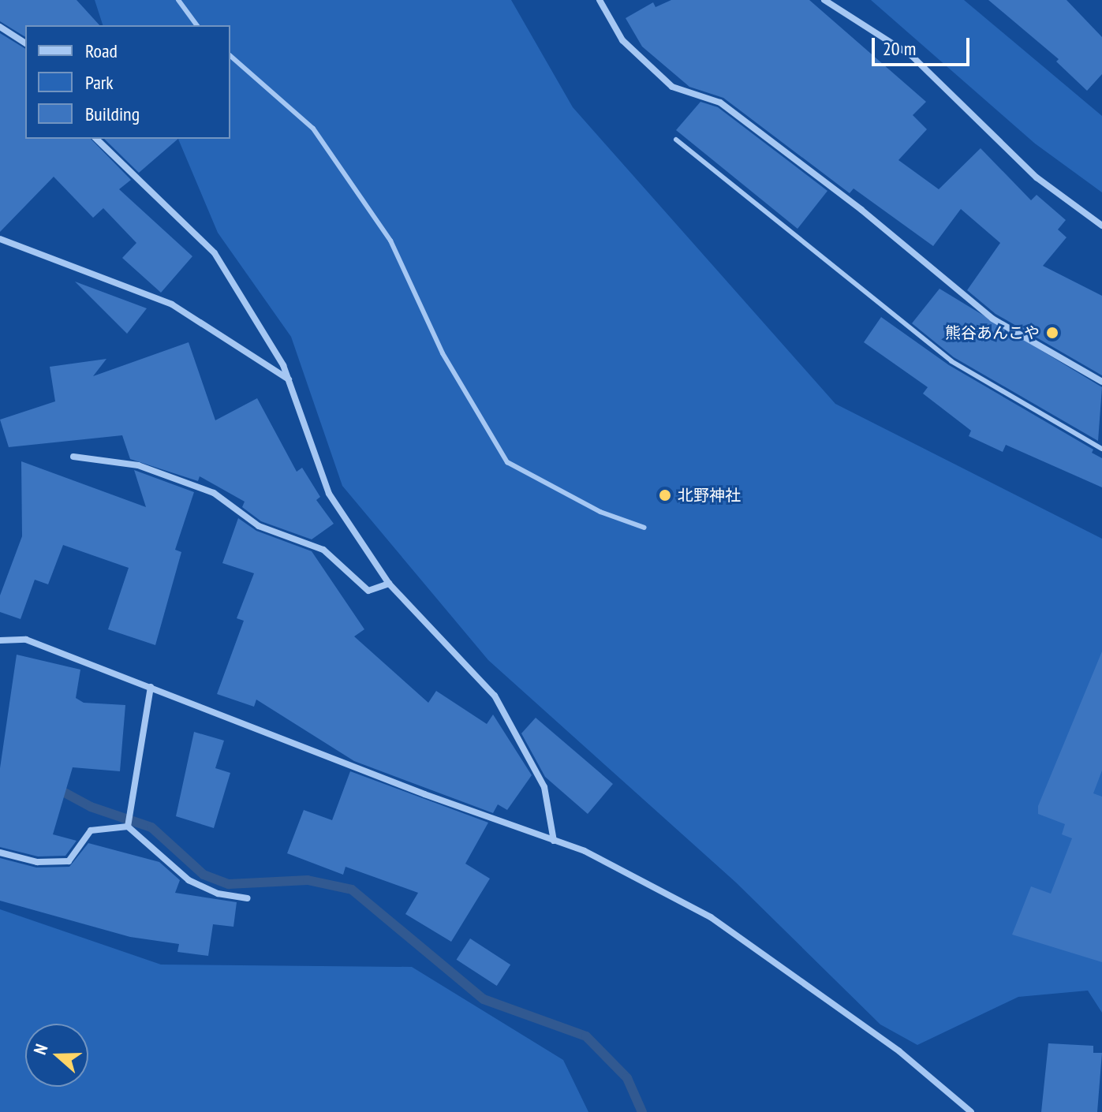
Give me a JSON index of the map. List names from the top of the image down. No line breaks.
{"places":["熊谷あんこや","北野神社"],"legend":["Road","Park","Building"],"scale_bar":"20 m","north":"left"}
